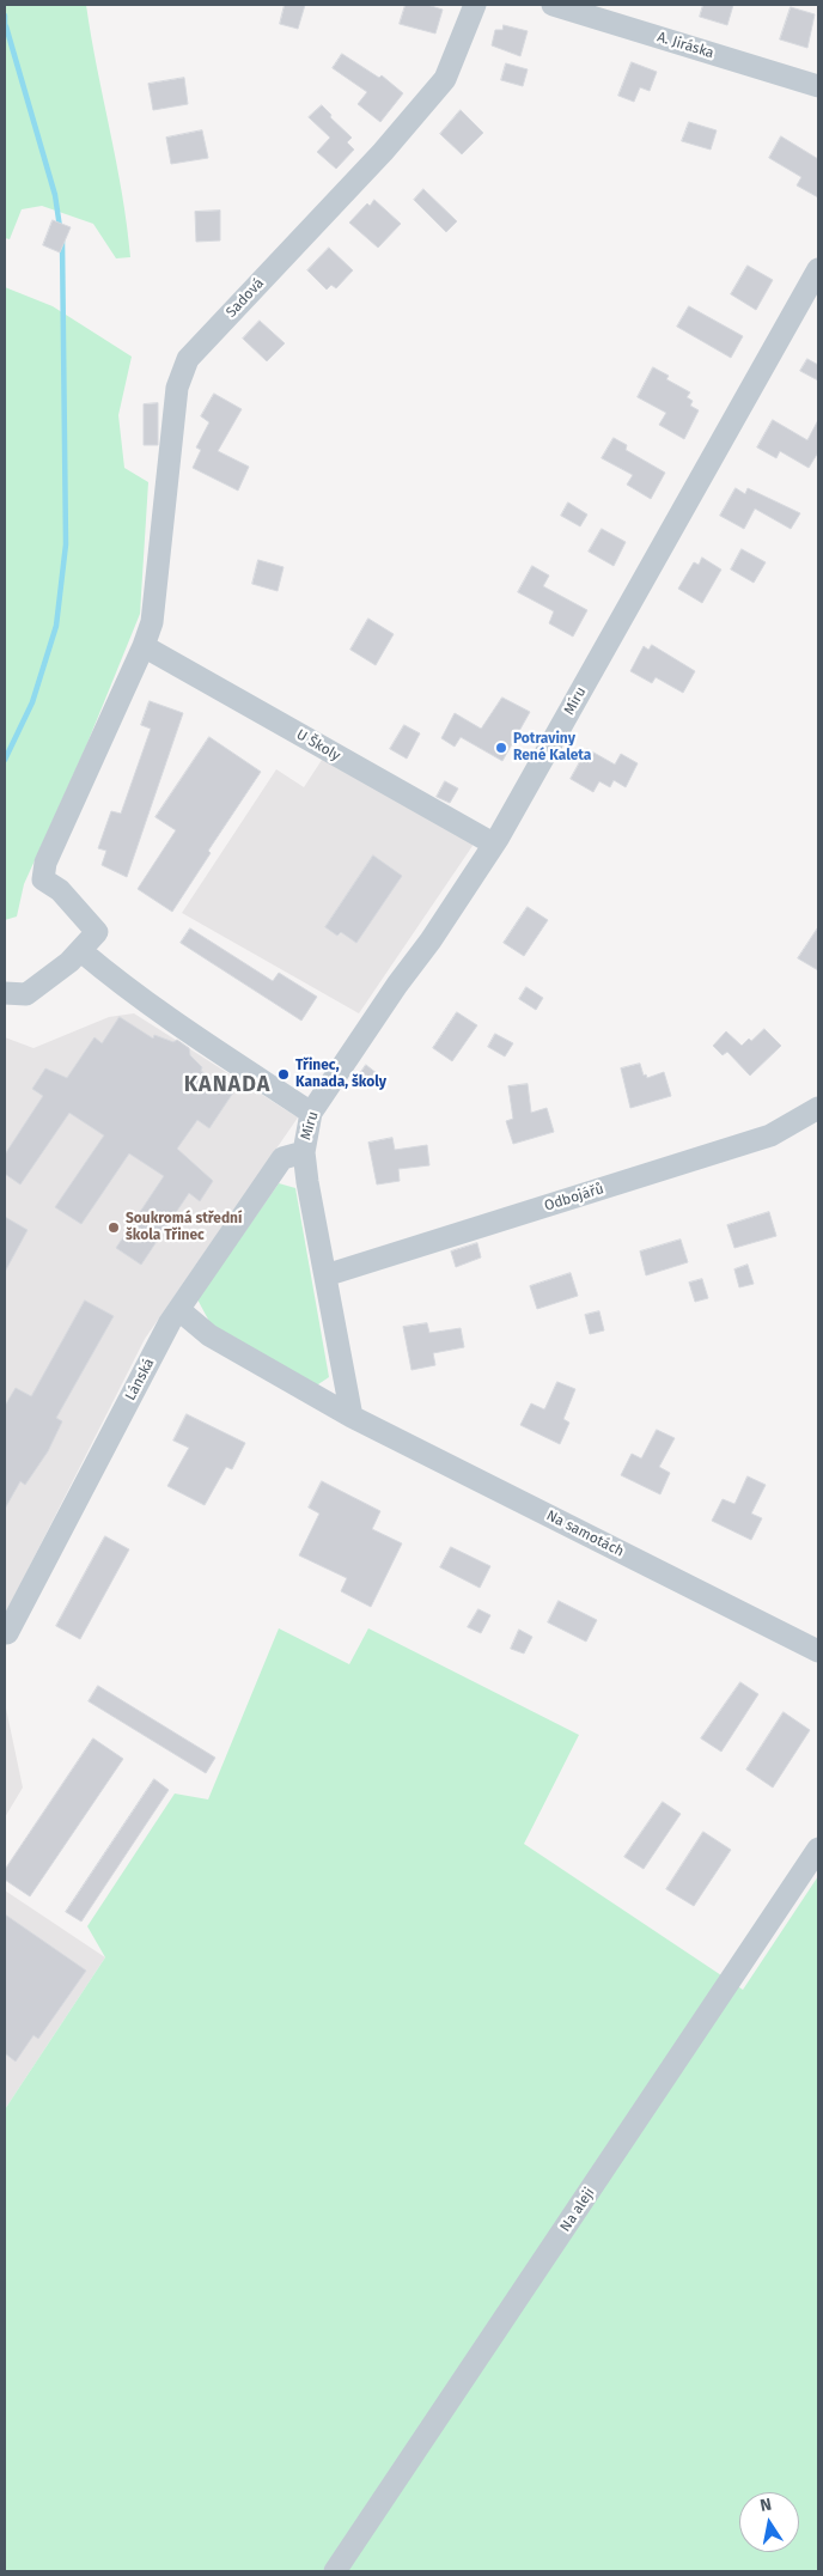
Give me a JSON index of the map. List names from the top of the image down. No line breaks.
{"streets":{"street":["A. Jiráska","Sadová","Míru","U Školy","Odbojářů","Lánská","Na samotách","Na aleji"]},"crossings":[["Sadová","U Školy"],["Míru","U Školy"],["Míru","Lánská"],["Lánská","Na samotách"]],"districts":["KANADA"],"places":["Potraviny René Kaleta","Třinec, Kanada, školy","Soukromá střední škola Třinec"],"north":"top"}
